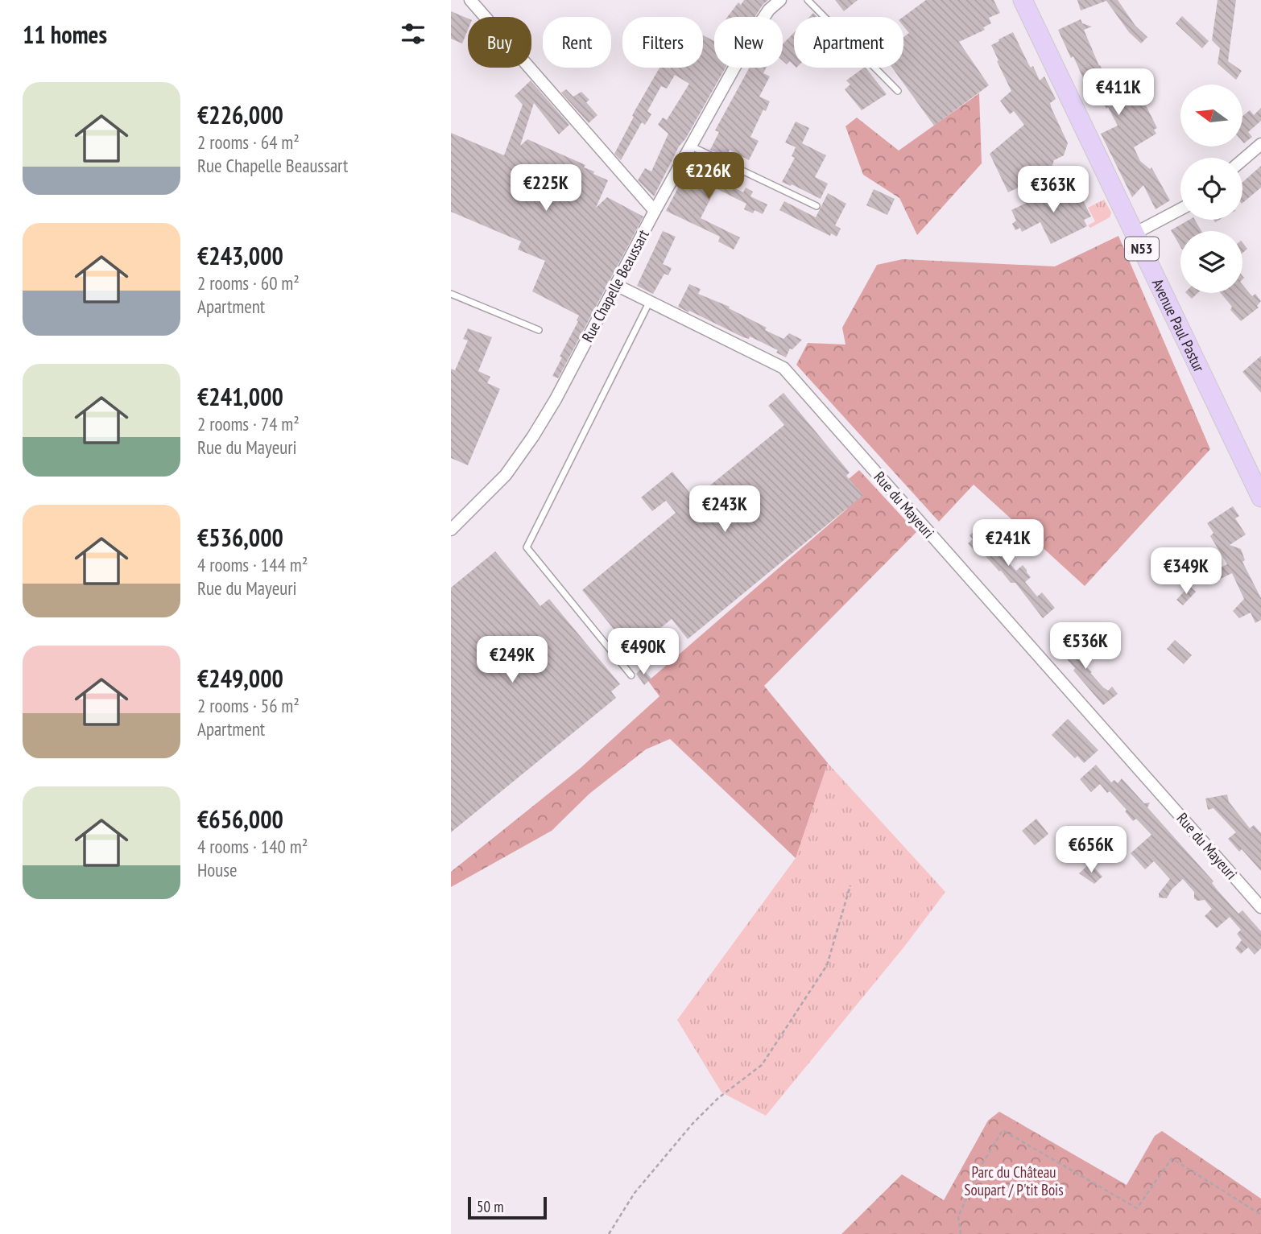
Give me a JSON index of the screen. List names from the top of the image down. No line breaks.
{"streets":{"main road":["N53","Avenue Paul Pastur"],"street":["Rue Chapelle Beaussart","Rue du Mayeuri"]},"crossings":[["Rue Chapelle Beaussart","Rue du Mayeuri"]],"parks":["Parc du Château Soupart / P'tit Bois"],"scale_bar":"50 m","north":"left","page":{"heading":"11 homes","chip":["Buy","Rent","Filters","New","Apartment"],"list":[{"name":"€226,000","note":"2 rooms · 64 m² · Rue Chapelle Beaussart"},{"name":"€243,000","note":"2 rooms · 60 m² · Apartment"},{"name":"€241,000","note":"2 rooms · 74 m² · Rue du Mayeuri"},{"name":"€536,000","note":"4 rooms · 144 m² · Rue du Mayeuri"},{"name":"€249,000","note":"2 rooms · 56 m² · Apartment"},{"name":"€656,000","note":"4 rooms · 140 m² · House"}],"price":["€411K","€226K","€225K","€363K","€243K","€241K","€349K","€536K","€490K","€249K","€656K"],"scale":"50 m"}}
